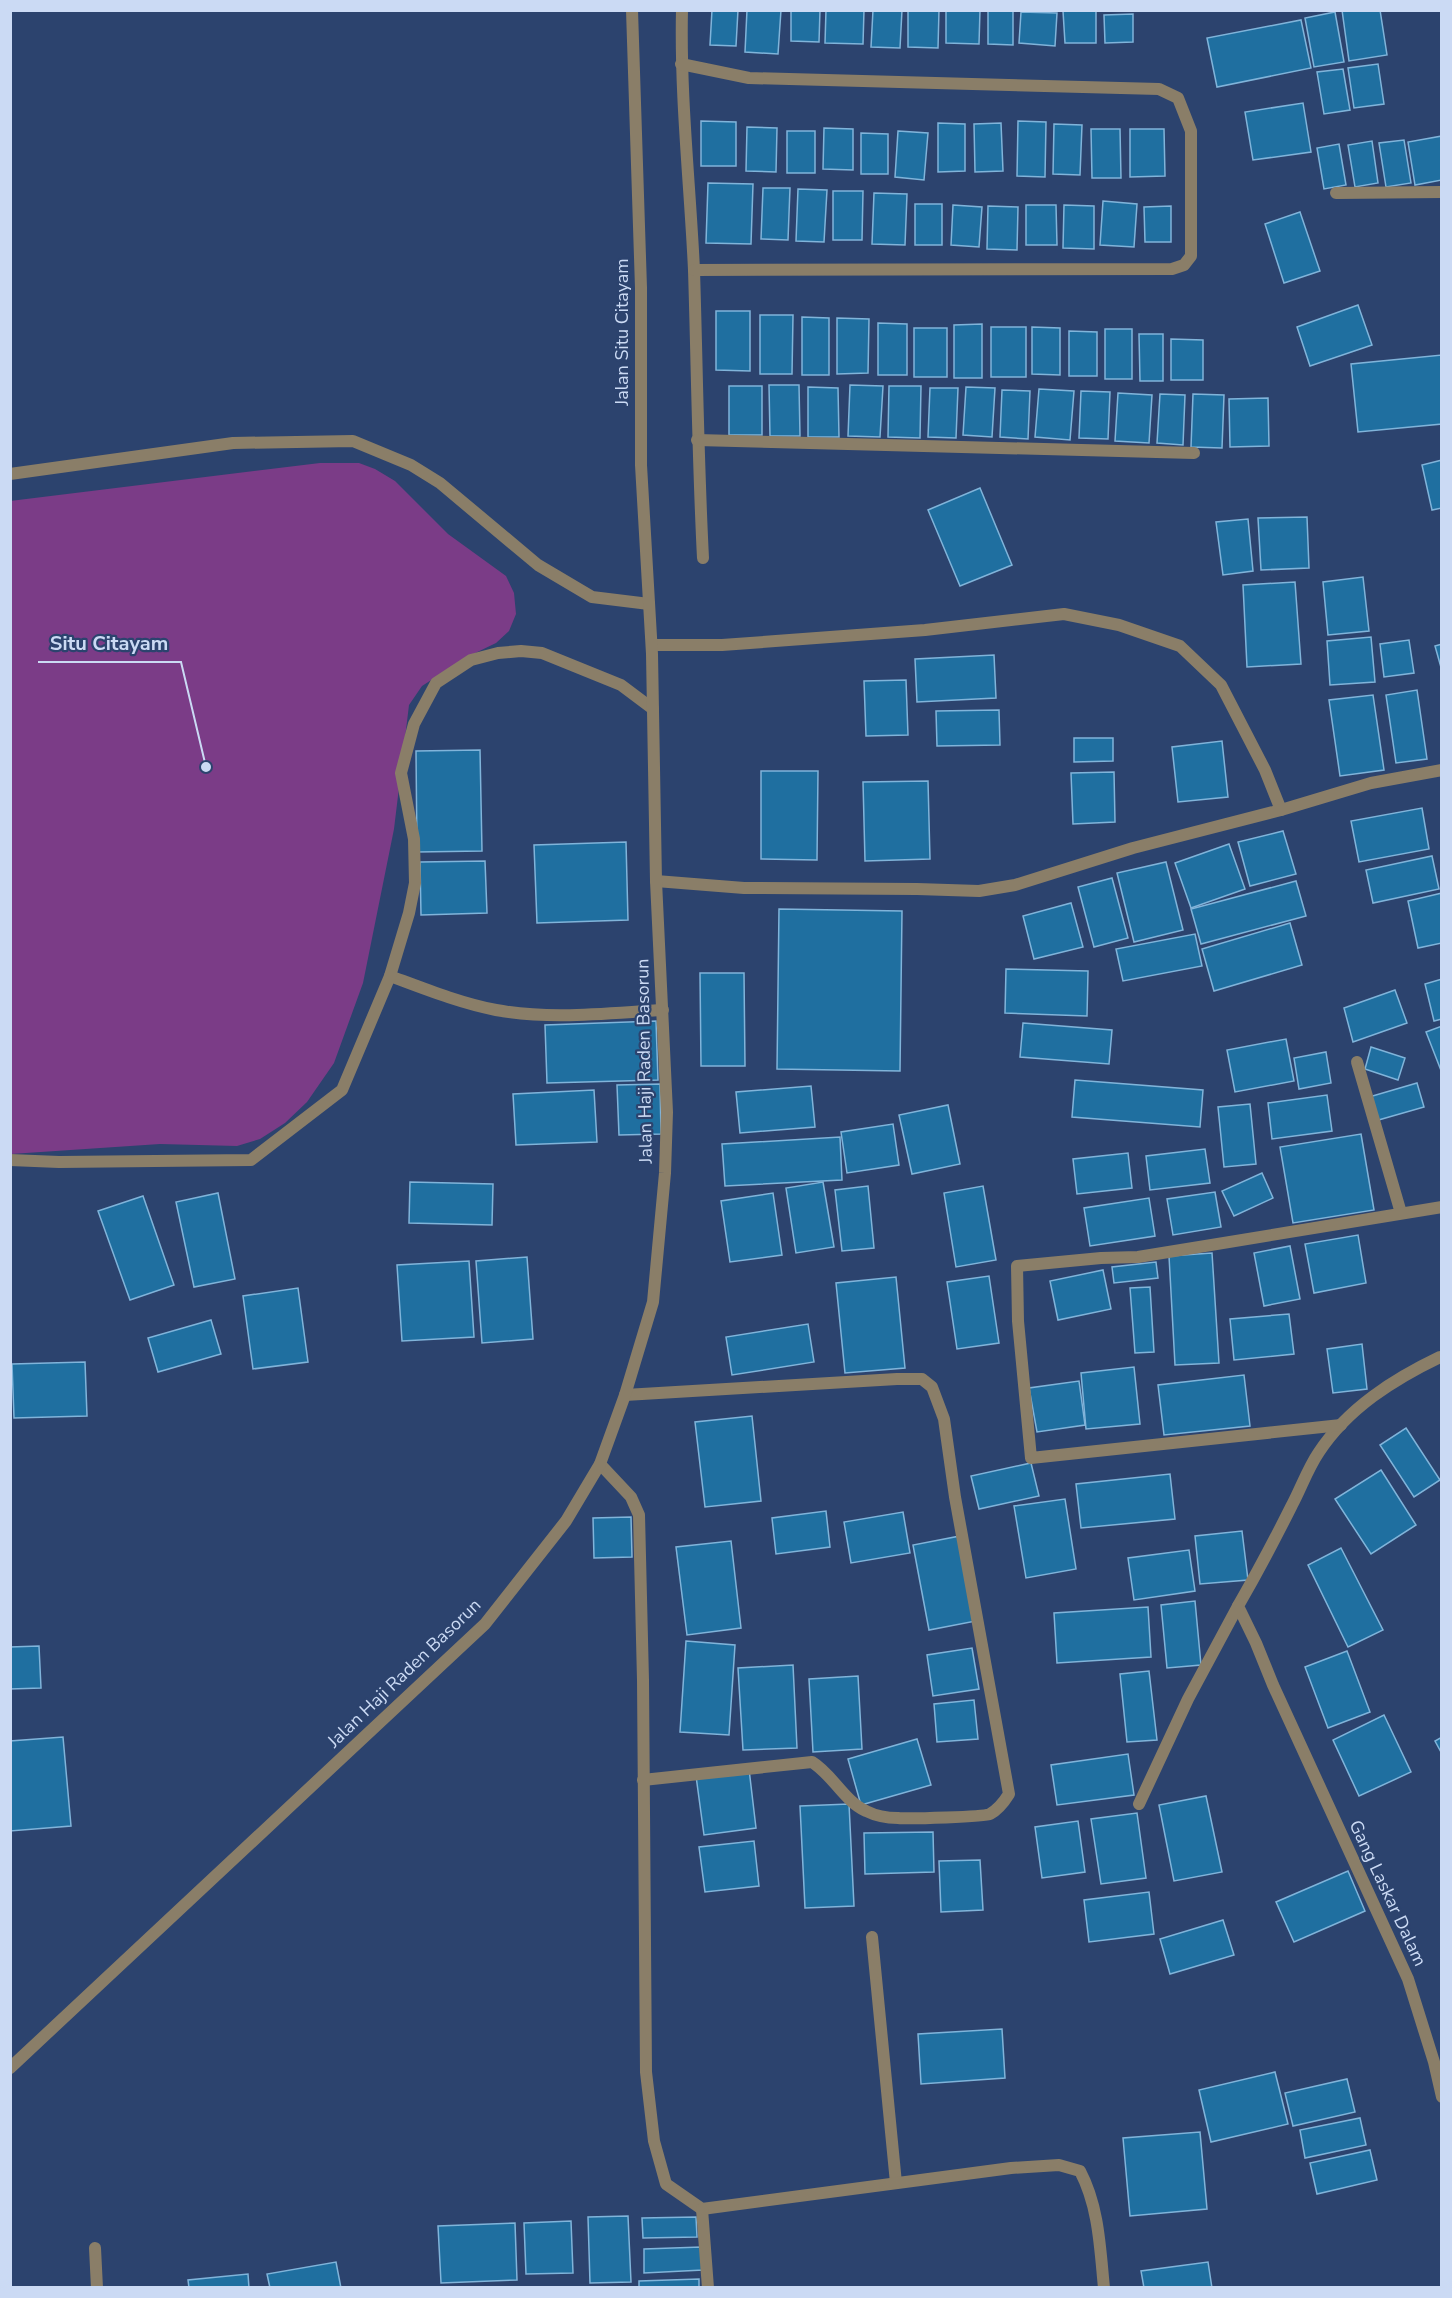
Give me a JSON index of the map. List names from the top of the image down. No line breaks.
{"streets":{"street":["Jalan Situ Citayam","Jalan Haji Raden Basorun","Gang Laskar Dalam"]},"crossings":[["Jalan Situ Citayam","Jalan Haji Raden Basorun"]],"places":["Situ Citayam"]}
